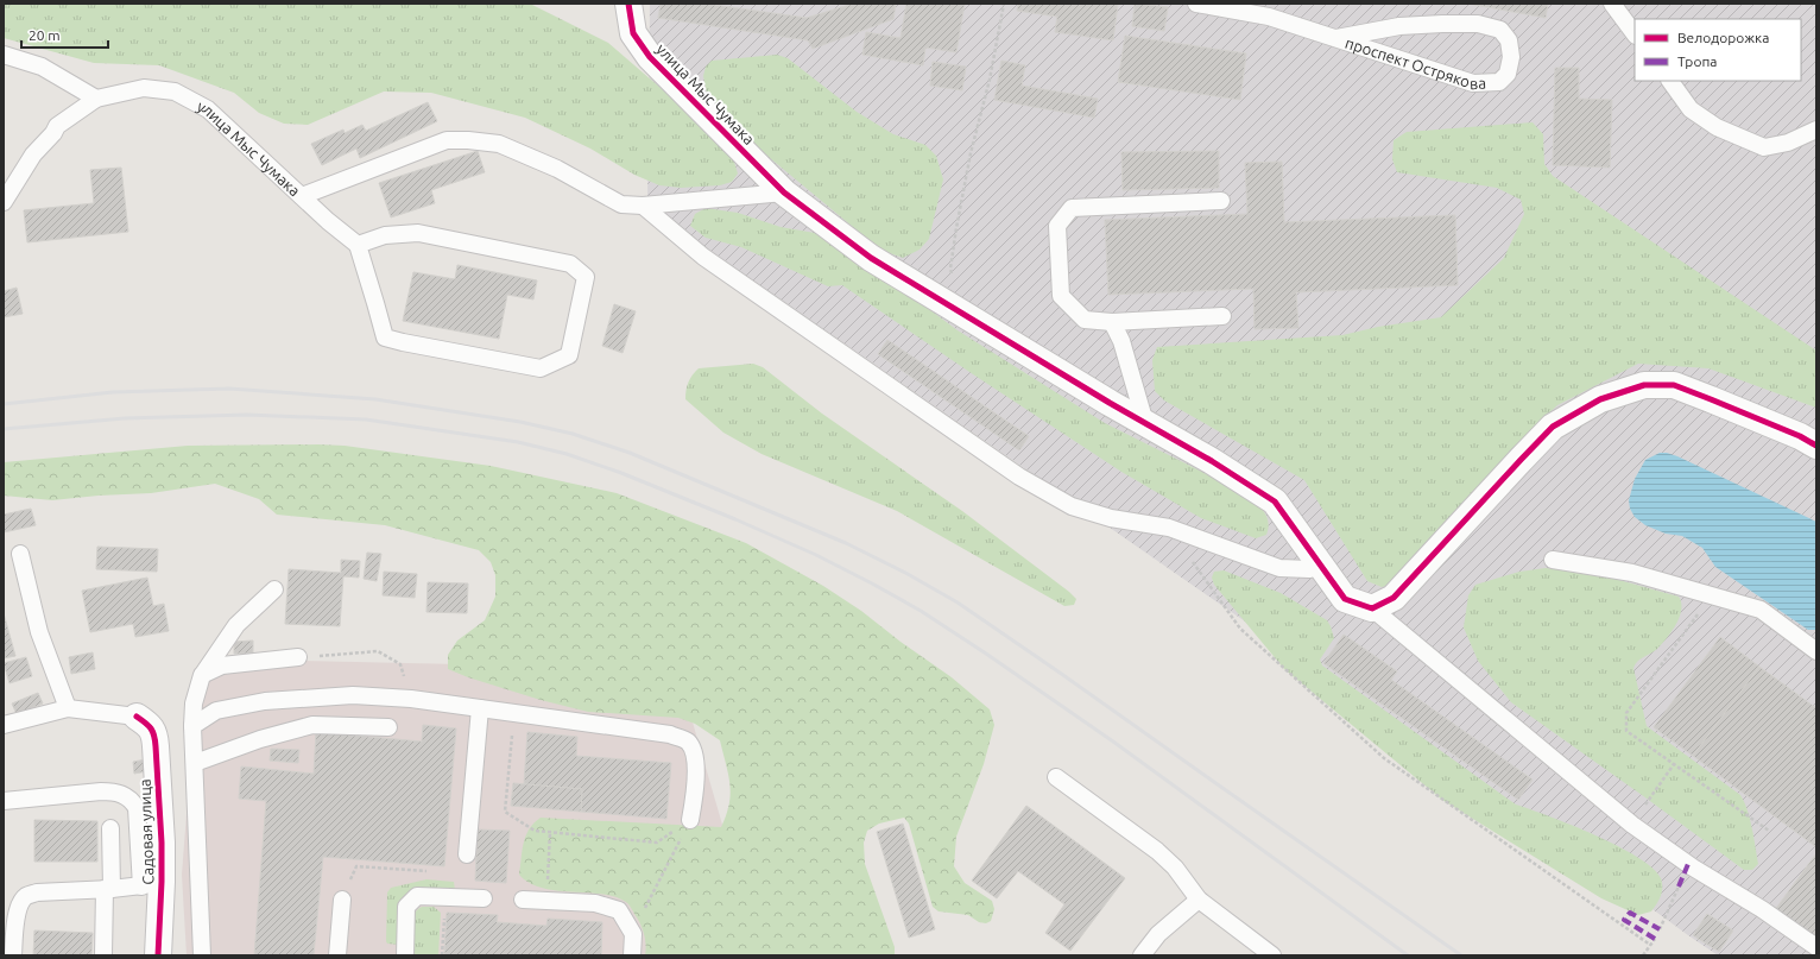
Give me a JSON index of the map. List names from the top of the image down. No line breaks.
{"streets":{"street":["улица Мыс Чумака","Садовая улица"],"lane":["проспект Острякова"]},"legend":["Велодорожка","Тропа"],"scale_bar":"20 m"}
